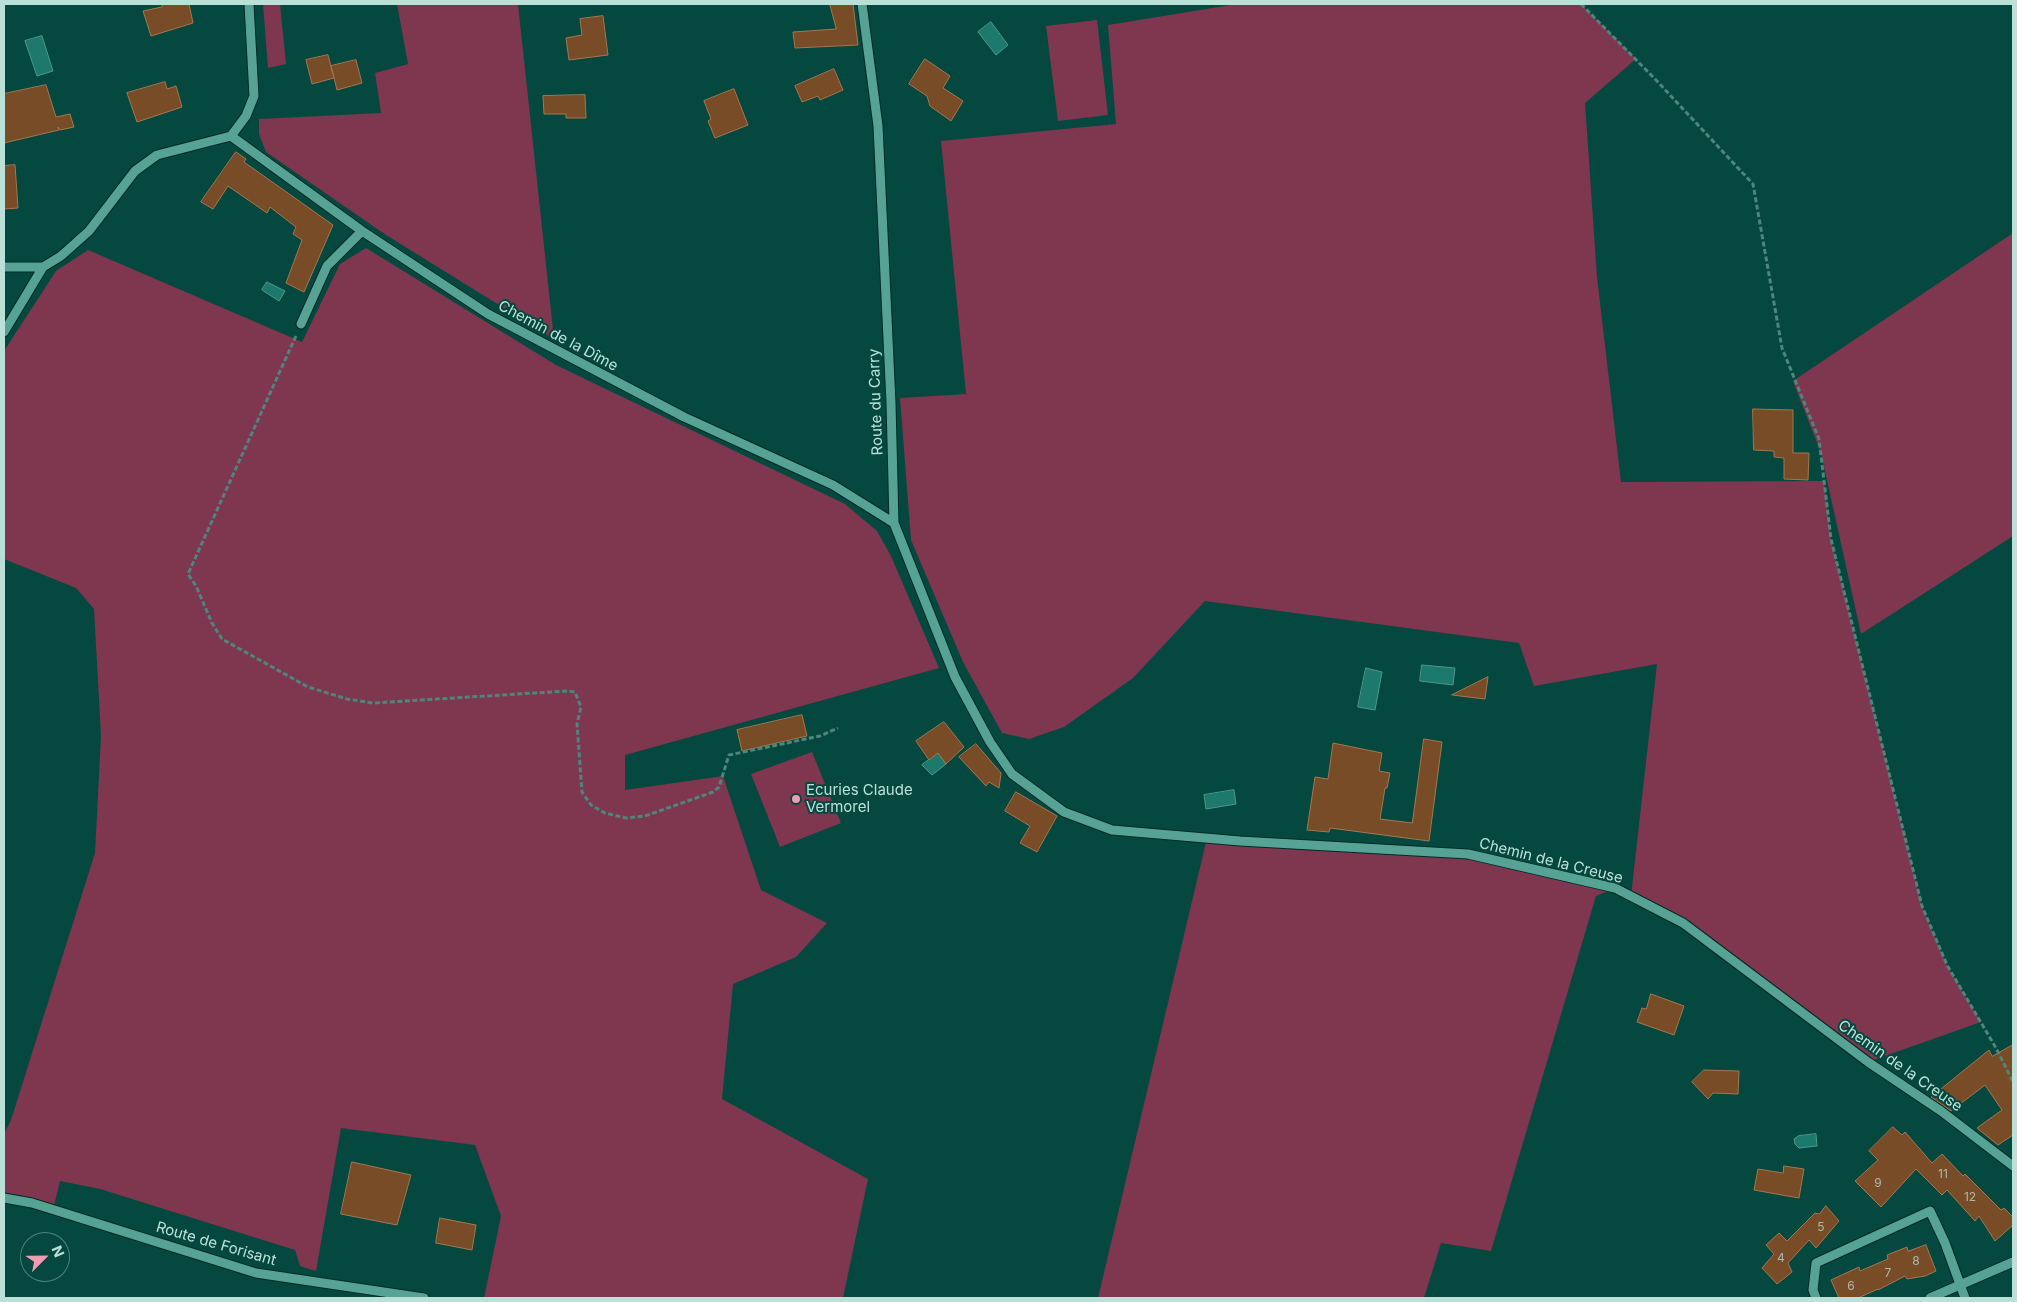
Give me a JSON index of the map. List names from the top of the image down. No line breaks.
{"streets":{"street":["Chemin de la Dîme","Route du Carry","Chemin de la Creuse","Route de Forisant"]},"crossings":[["Chemin de la Dîme","Route du Carry"],["Route du Carry","Chemin de la Creuse"]],"places":["Ecuries Claude Vermorel"],"house_numbers":["11","9","12","5","4","8","7","6"],"north":"top right"}
